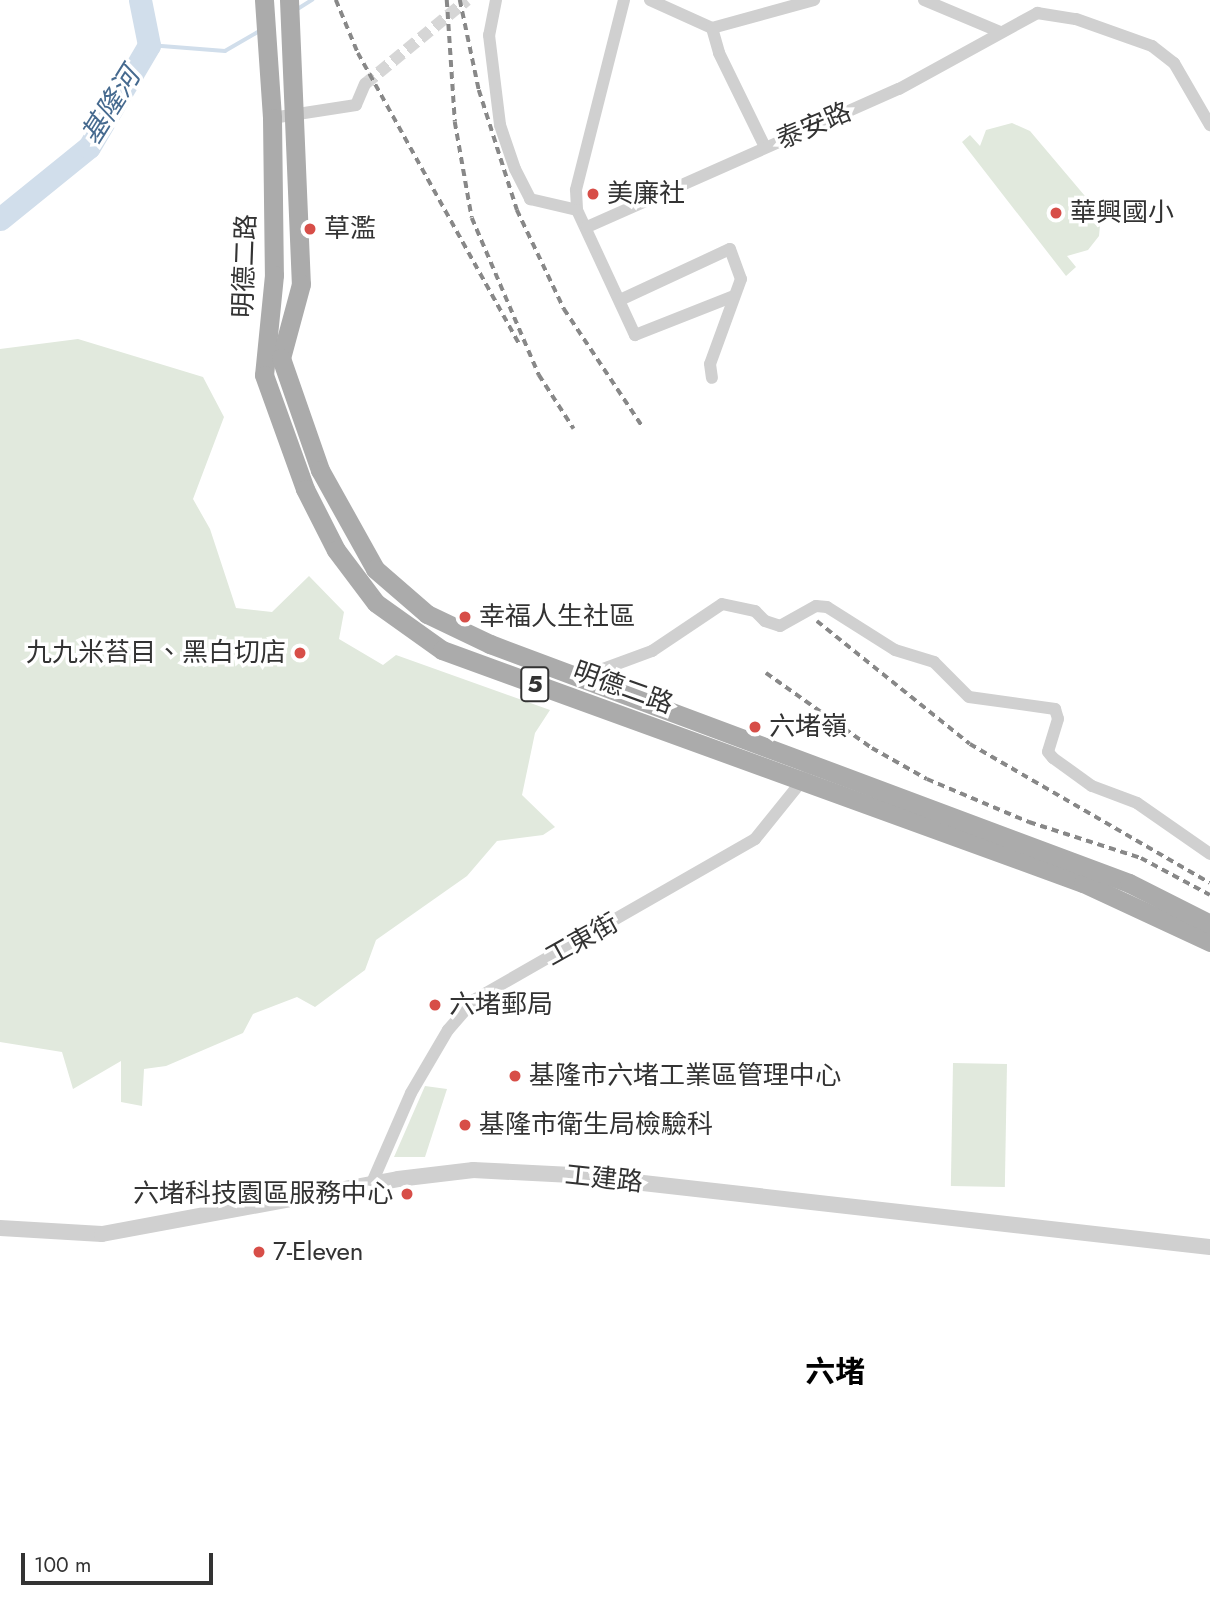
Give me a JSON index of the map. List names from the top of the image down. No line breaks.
{"streets":{"main road":["明德二路","5"],"street":["泰安路","工東街","工建路"]},"crossings":[["明德二路","工東街"],["工東街","工建路"]],"districts":["六堵"],"water":["基隆河"],"places":["美廉社","華興國小","草濫","幸福人生社區","九九米苔目、黑白切店","六堵嶺","六堵郵局","基隆市六堵工業區管理中心","基隆市衛生局檢驗科","六堵科技園區服務中心","7-Eleven"],"scale_bar":"100 m"}
